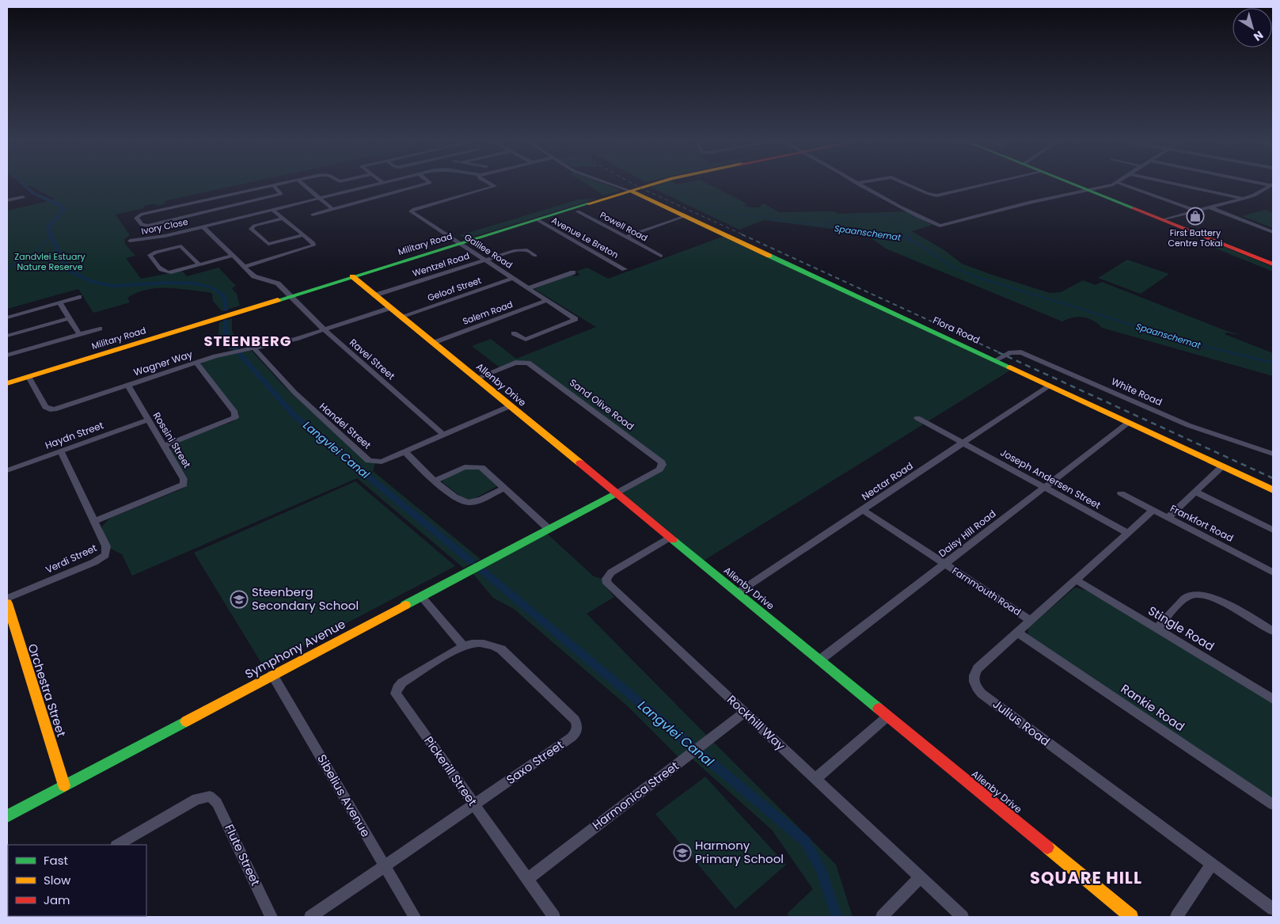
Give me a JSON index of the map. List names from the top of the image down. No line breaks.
{"streets":{"street":["Ivory Close","Powell Road","Avenue Le Breton","Military Road","Galilee Road","Wentzel Road","Geloof Street","Salem Road","Flora Road","Ravel Street","Wagner Way","Allenby Drive","White Road","Sand Olive Road","Handel Street","Haydn Street","Rossini Street","Joseph Andersen Street","Nectar Road","Frankfort Road","Daisy Hill Road","Verdi Street","Farnmouth Road","Stingle Road","Symphony Avenue","Orchestra Street","Rankie Road","Rockhill Way","Julius Road","Saxo Street","Pickerill Street","Sibelius Avenue","Harmonica Street","Flute Street"]},"crossings":[["Ivory Close","Ravel Street"],["Avenue Le Breton","Military Road"],["Military Road","Galilee Road"],["Military Road","Flora Road"],["Military Road","Ravel Street"],["Military Road","Wagner Way"],["Military Road","Allenby Drive"],["Galilee Road","Wentzel Road"],["Galilee Road","Geloof Street"],["Galilee Road","Salem Road"],["Wentzel Road","Allenby Drive"],["Geloof Street","Allenby Drive"],["Salem Road","Allenby Drive"],["Flora Road","White Road"],["Flora Road","Nectar Road"],["Flora Road","Daisy Hill Road"],["Ravel Street","Wagner Way"],["Ravel Street","Handel Street"],["Wagner Way","Allenby Drive"],["Wagner Way","Handel Street"],["Wagner Way","Rossini Street"],["Allenby Drive","Sand Olive Road"],["Allenby Drive","Handel Street"],["Allenby Drive","Nectar Road"],["Allenby Drive","Daisy Hill Road"],["Allenby Drive","Symphony Avenue"],["Allenby Drive","Rockhill Way"],["Sand Olive Road","Symphony Avenue"],["Haydn Street","Rossini Street"],["Haydn Street","Verdi Street"],["Rossini Street","Verdi Street"],["Joseph Andersen Street","Nectar Road"],["Joseph Andersen Street","Daisy Hill Road"],["Joseph Andersen Street","Julius Road"],["Nectar Road","Farnmouth Road"],["Frankfort Road","Julius Road"],["Daisy Hill Road","Farnmouth Road"],["Farnmouth Road","Julius Road"],["Stingle Road","Julius Road"],["Symphony Avenue","Orchestra Street"],["Symphony Avenue","Sibelius Avenue"],["Rankie Road","Julius Road"],["Rockhill Way","Harmonica Street"],["Saxo Street","Pickerill Street"],["Saxo Street","Sibelius Avenue"],["Pickerill Street","Harmonica Street"]],"districts":["STEENBERG","SQUARE HILL"],"water":["Spaanschemat","Langvlei Canal"],"parks":["Zandvlei Estuary Nature Reserve"],"places":{"shop":["First Battery Centre Tokai"],"school or university":["Steenberg Secondary School","Harmony Primary School"]},"legend":["Fast","Slow","Jam"],"north":"bottom right"}
